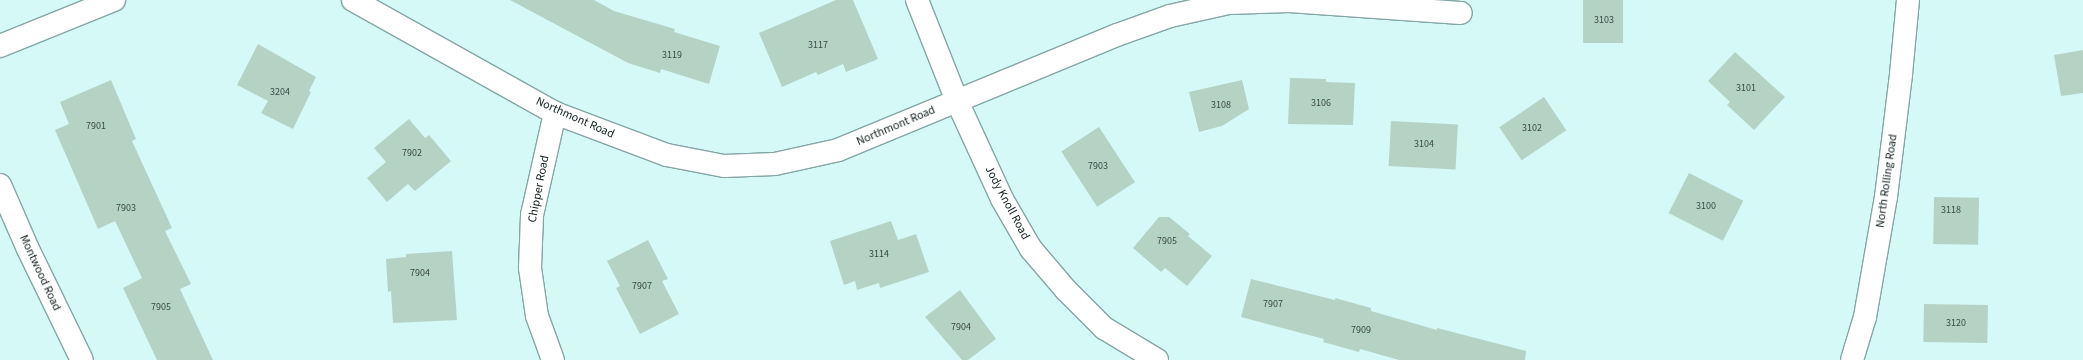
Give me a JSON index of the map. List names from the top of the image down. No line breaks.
{"streets":{"street":["Northmont Road","North Rolling Road","Chipper Road","Jody Knoll Road","Montwood Road"]},"crossings":[["Northmont Road","Chipper Road"],["Northmont Road","Jody Knoll Road"]],"house_numbers":["3103","3117","3119","3101","3204","3106","3108","7901","3102","3104","7902","7903","3100","7903","3118","7905","3114","7904","7907","7907","7905","3120","7904","7909"]}
